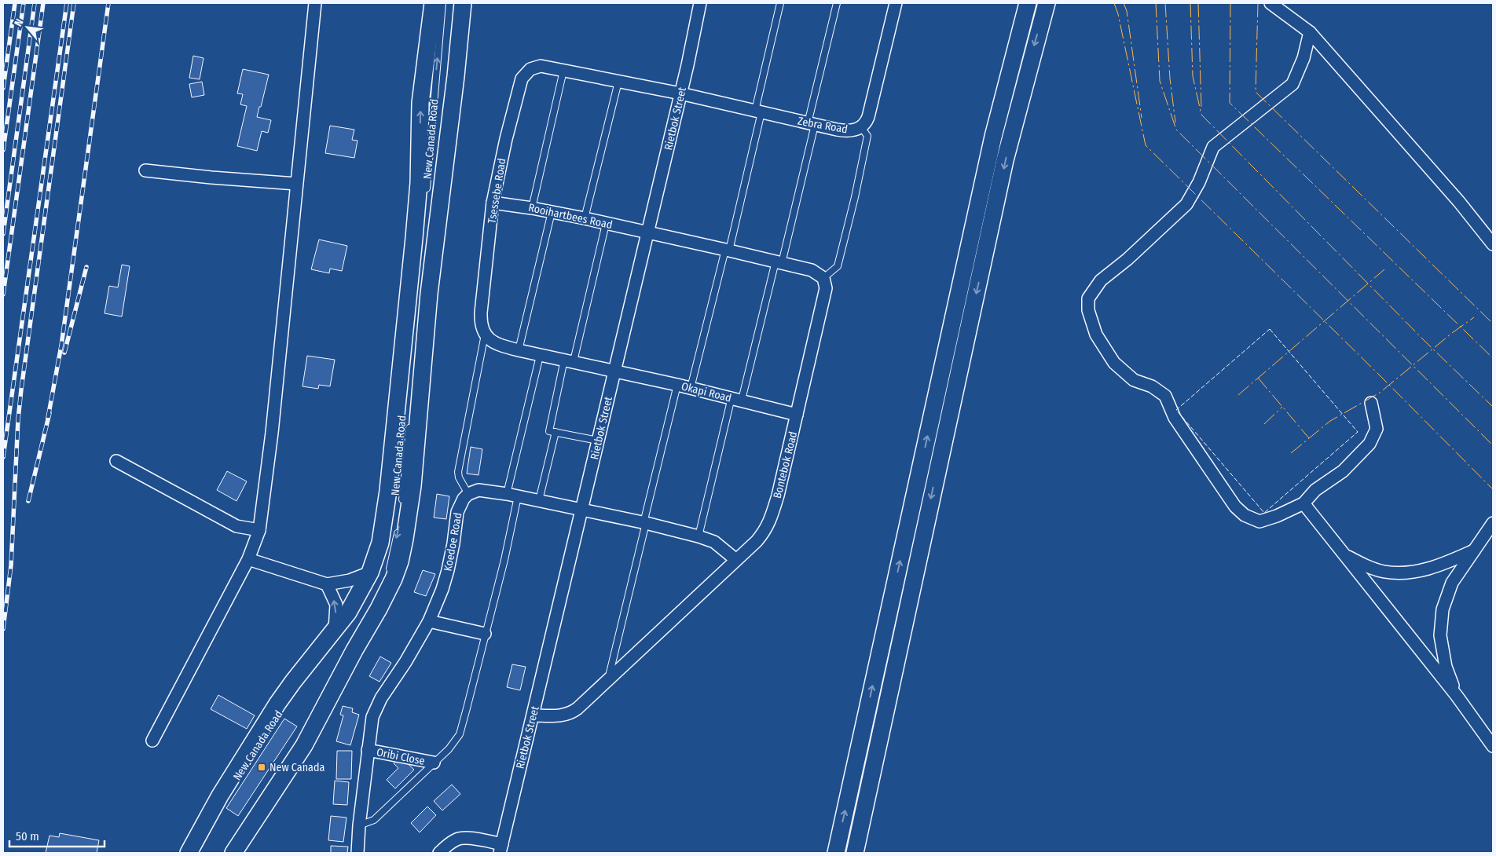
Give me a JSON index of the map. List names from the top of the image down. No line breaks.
{"streets":{"main road":["New Canada Road"],"street":["Rietbok Street","Zebra Road","Tsessebe Road","Rooihartbees Road","Okapi Road","Bontebok Road","Koedoe Road","Oribi Close"]},"crossings":[["Rietbok Street","Zebra Road"],["Rietbok Street","Tsessebe Road"],["Rietbok Street","Rooihartbees Road"],["Rietbok Street","Okapi Road"],["Rietbok Street","Bontebok Road"],["Zebra Road","Tsessebe Road"],["Tsessebe Road","Rooihartbees Road"],["Okapi Road","Bontebok Road"],["Koedoe Road","Oribi Close"]],"places":{"transit":["New Canada"]},"scale_bar":"50 m","north":"top left"}
